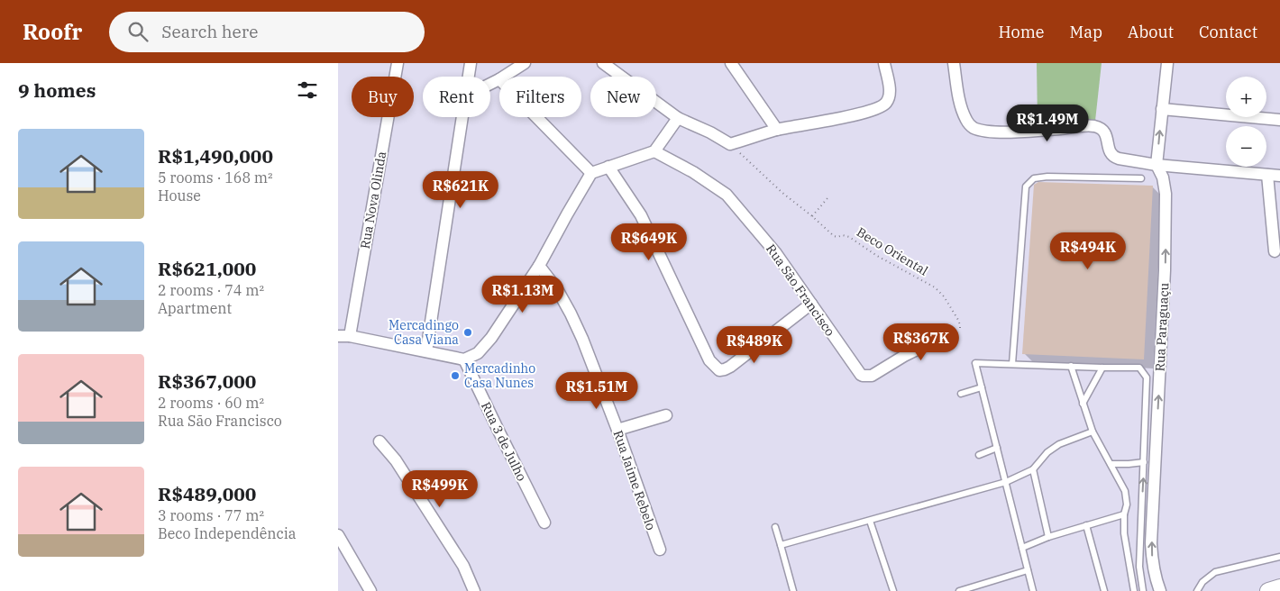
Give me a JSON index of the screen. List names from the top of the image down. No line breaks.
{"streets":{"street":["Rua Nova Olinda","Rua São Francisco","Rua Paraguaçu","Rua 3 de Julho","Rua Jaime Rebelo"],"path":["Beco Oriental"]},"crossings":[["Beco Oriental","Rua São Francisco"]],"one_way":["Rua Paraguaçu"],"places":["Mercadingo Casa Viana","Mercadinho Casa Nunes"],"page":{"header":"Roofr","search":"Search here","nav":["Home","Map","About","Contact"],"heading":"9 homes","map_buttons":["+","−"],"chip":["Buy","Rent","Filters","New"],"price":["R$1.49M","R$621K","R$649K","R$494K","R$1.13M","R$367K","R$489K","R$1.51M","R$499K"],"list":[{"name":"R$1,490,000","note":"5 rooms · 168 m² · House"},{"name":"R$621,000","note":"2 rooms · 74 m² · Apartment"},{"name":"R$367,000","note":"2 rooms · 60 m² · Rua São Francisco"},{"name":"R$489,000","note":"3 rooms · 77 m² · Beco Independência"}]}}
